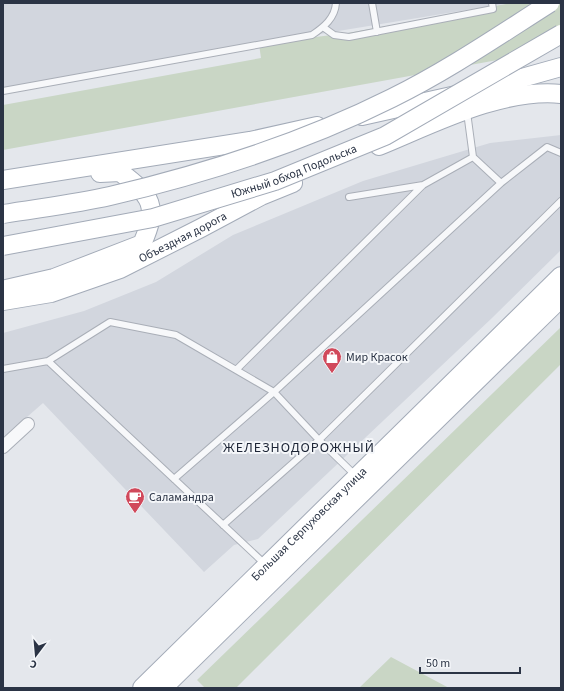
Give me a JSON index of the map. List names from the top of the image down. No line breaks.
{"streets":{"main road":["Южный обход Подольска","Объездная дорога","Большая Серпуховская улица"]},"districts":["ЖЕЛЕЗНОДОРОЖНЫЙ"],"places":{"shop":["Мир Красок"],"cafe":["Саламандра"]},"scale_bar":"50 m","north":"bottom"}
